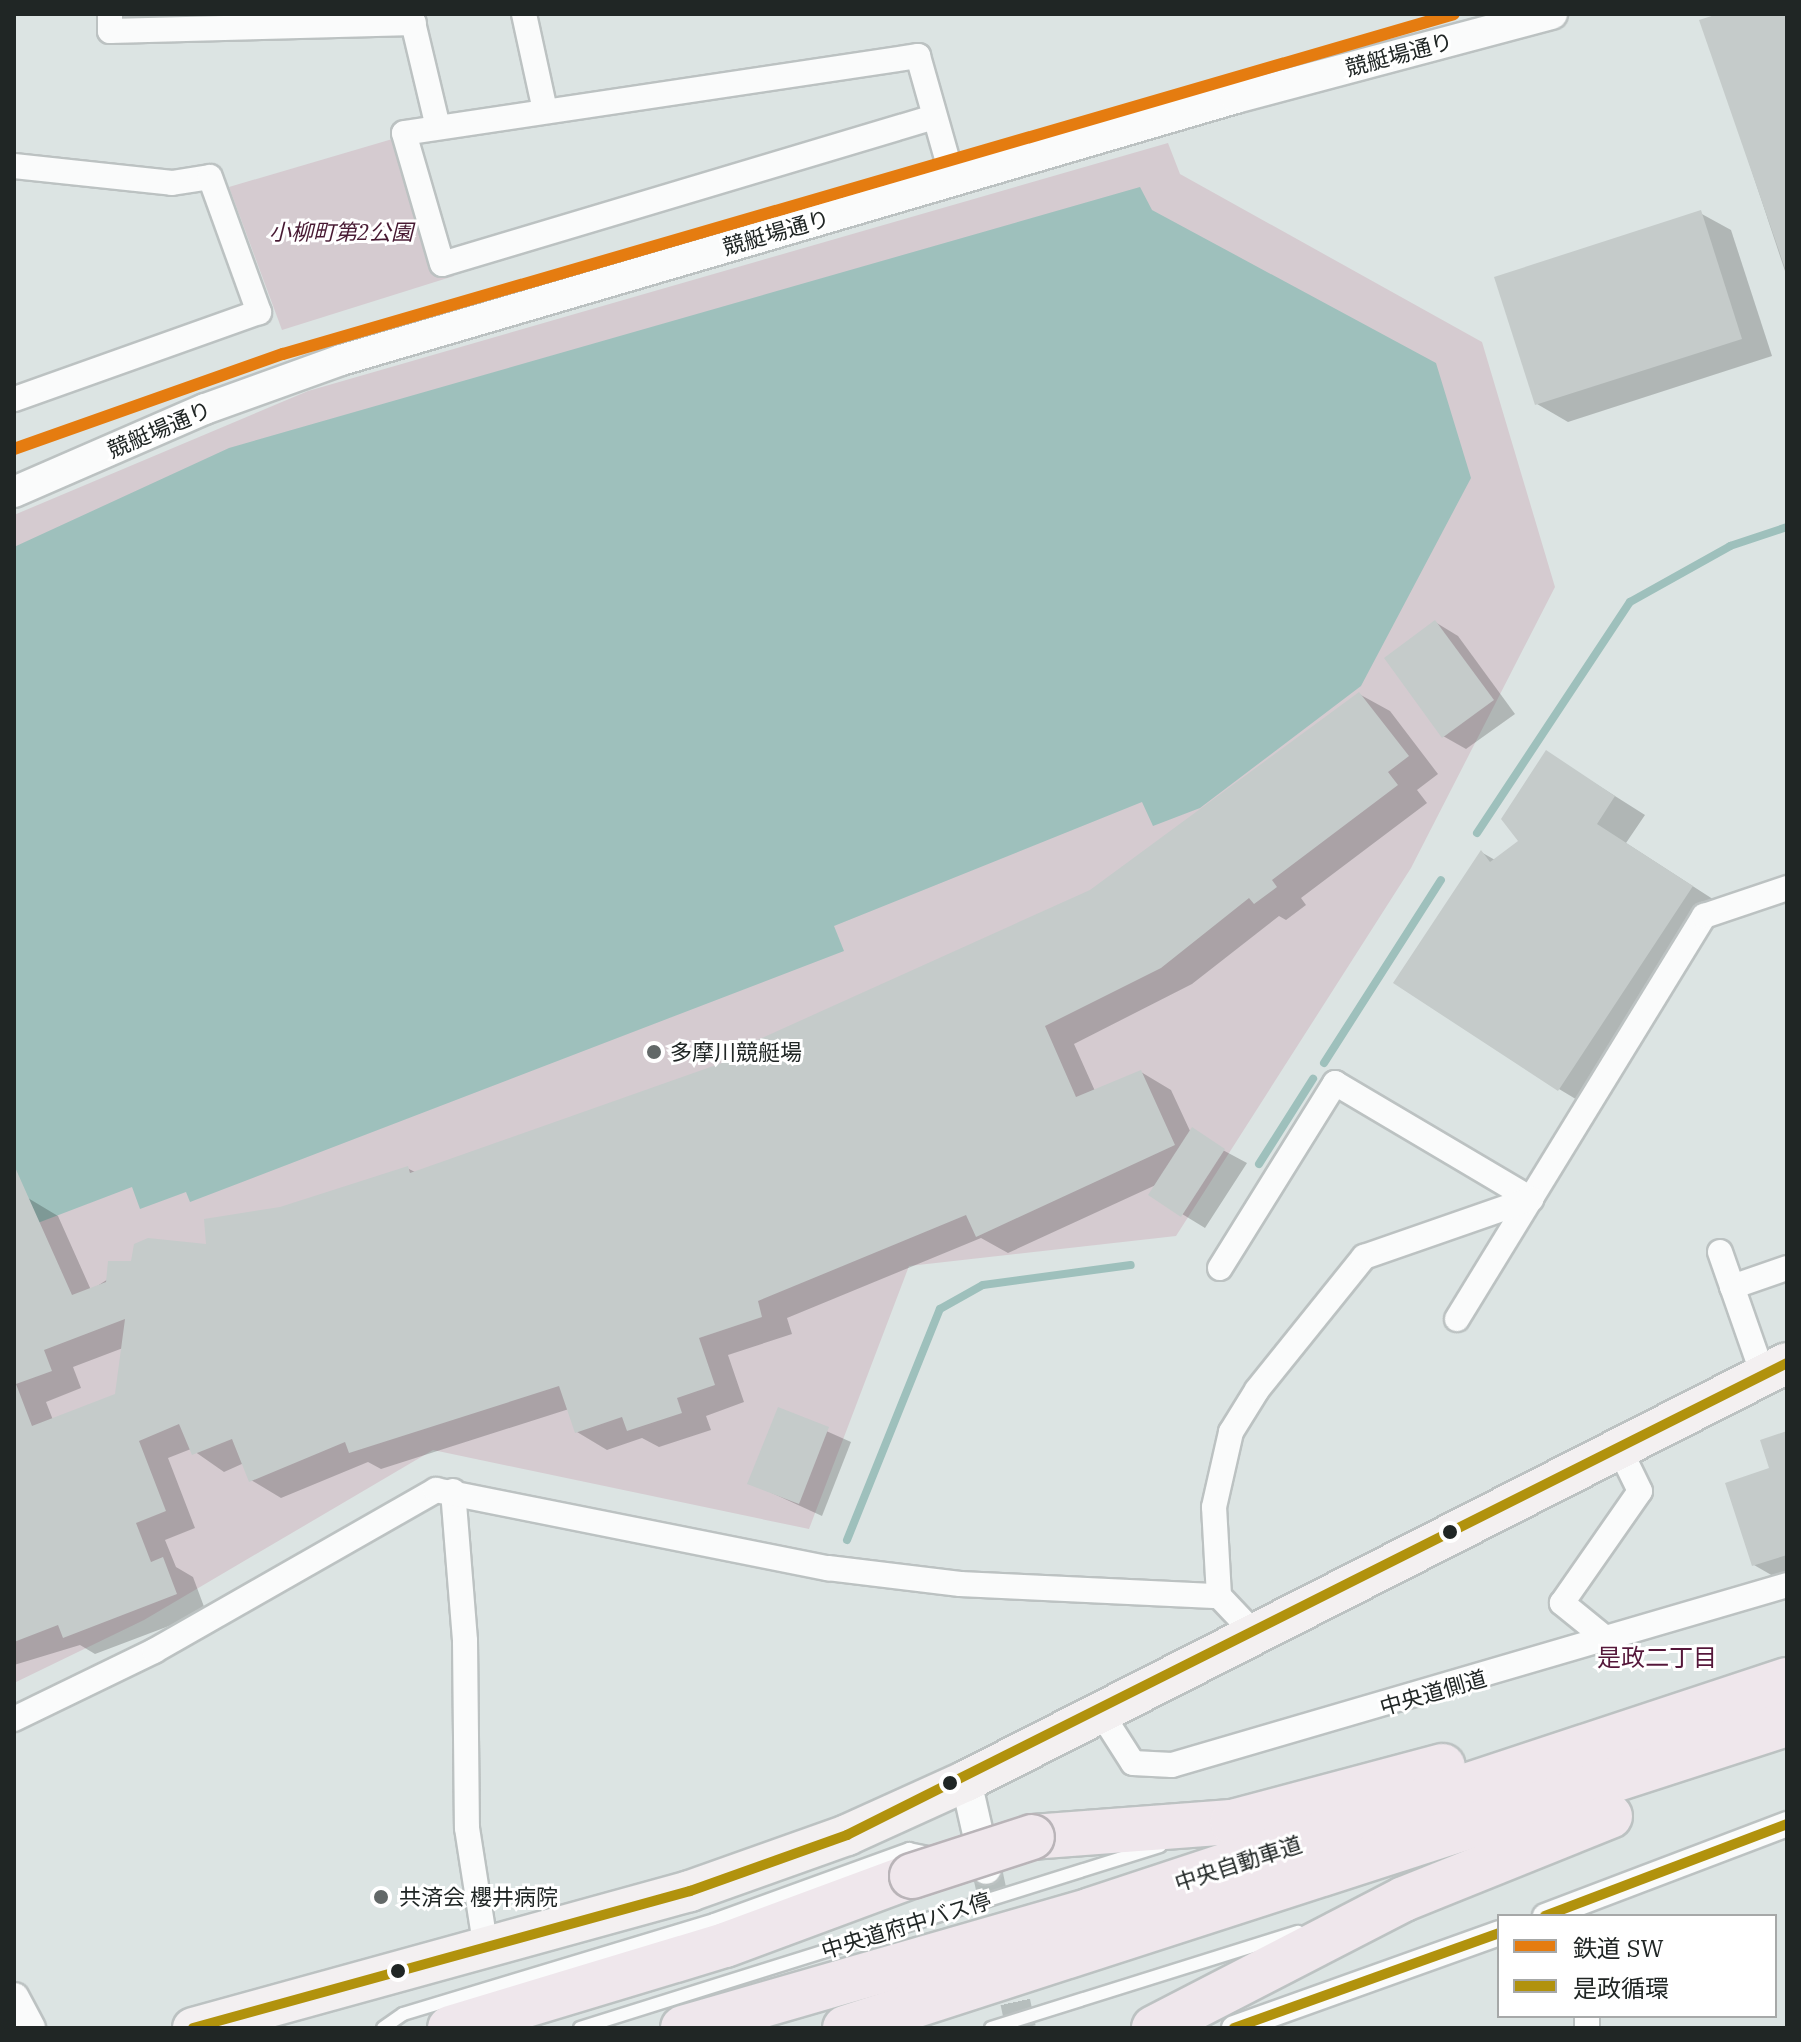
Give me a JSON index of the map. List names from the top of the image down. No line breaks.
{"streets":{"highway":["中央自動車道"],"street":["競艇場通り","中央道側道"],"lane":["中央道府中バス停"]},"districts":["是政二丁目"],"parks":["小柳町第2公園"],"places":["多摩川競艇場","共済会 櫻井病院"],"lines":["rail line SW","transit line 是政循環"],"legend":["鉄道 SW","是政循環"]}
